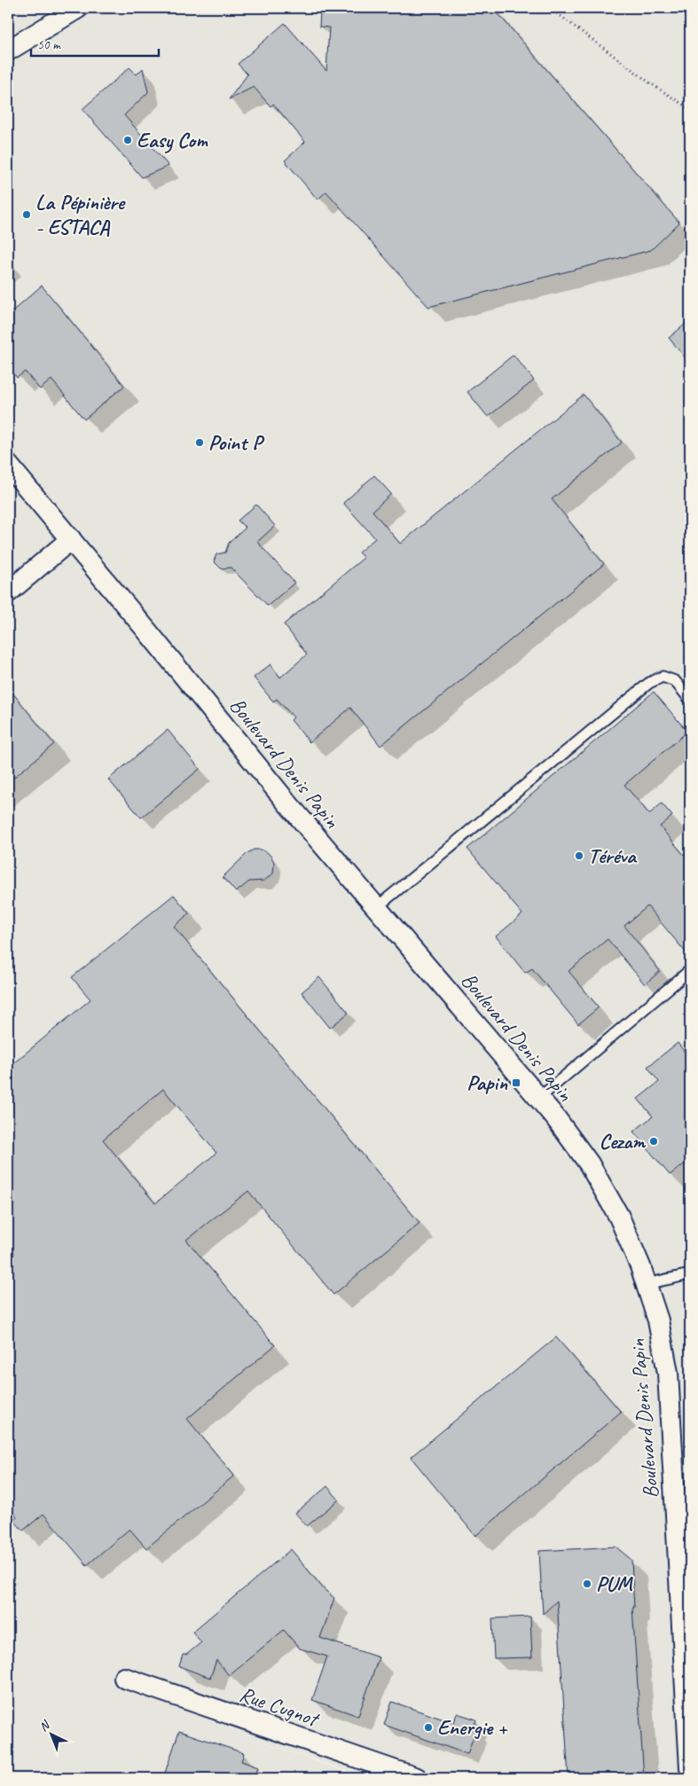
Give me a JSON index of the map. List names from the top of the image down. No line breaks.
{"streets":{"street":["Boulevard Denis Papin","Rue Cugnot"]},"places":{"other":["Easy Com","La Pépinière - ESTACA","Point P","Téréva","Cezam","PUM","Energie +"],"transit":["Papin"]},"scale_bar":"50 m","north":"top left"}
